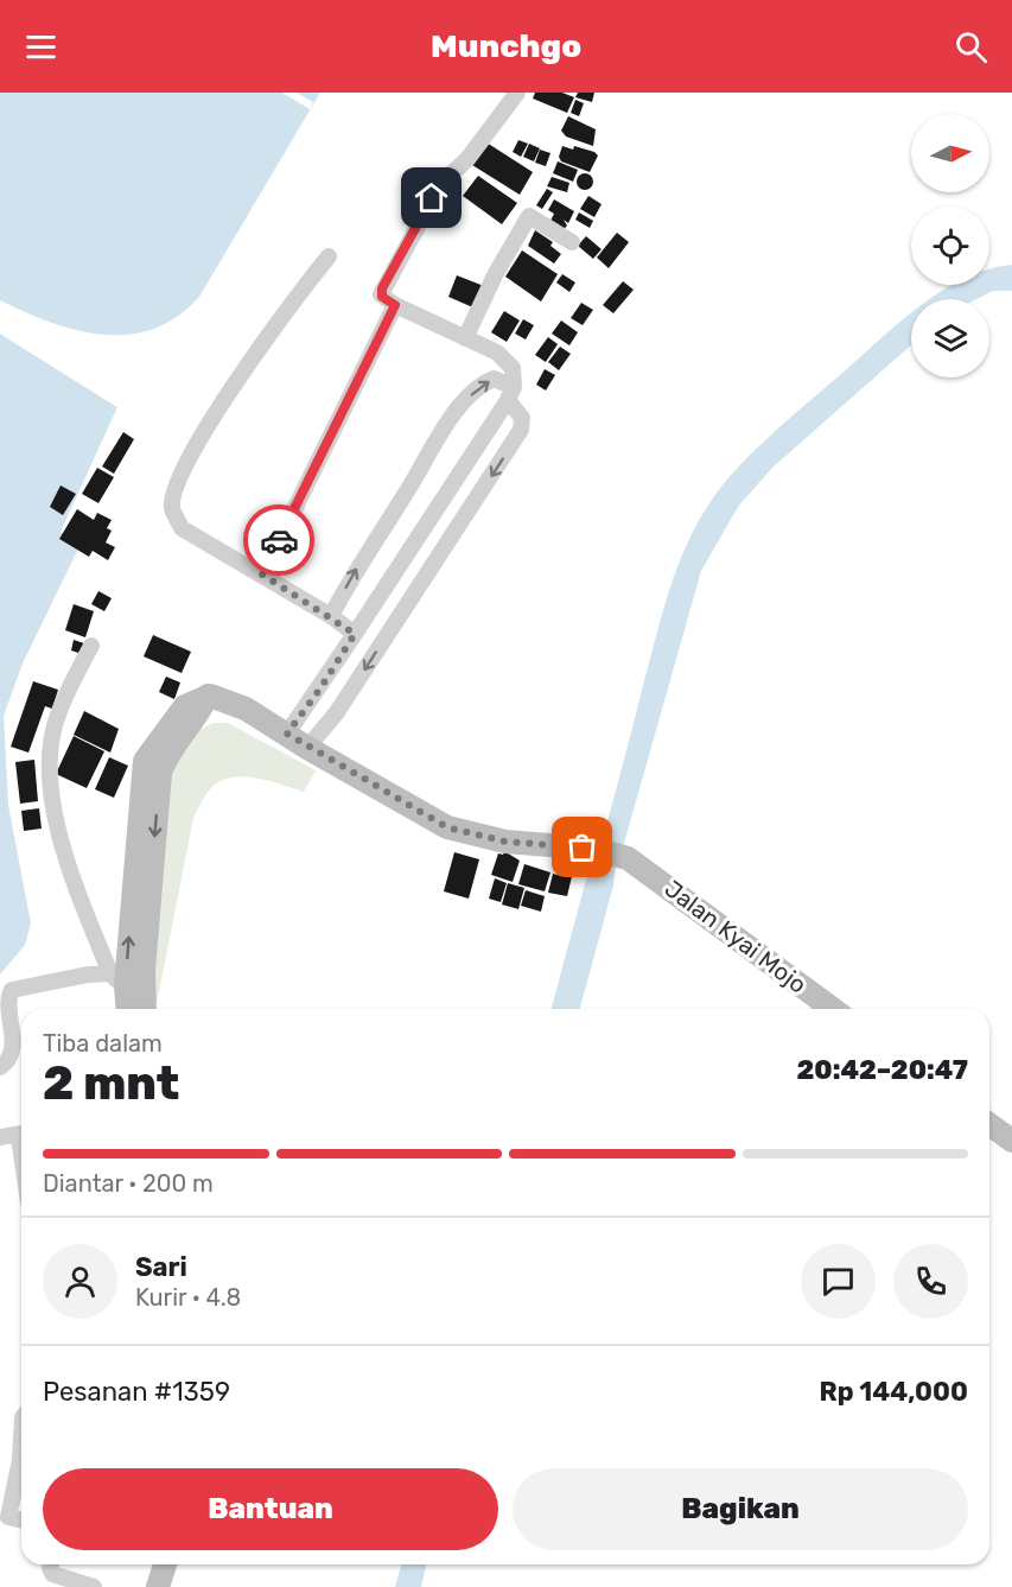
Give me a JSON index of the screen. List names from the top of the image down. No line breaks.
{"streets":{"main road":["Jalan Kyai Mojo"]},"north":"right","page":{"header":"Munchgo","heading":["2 mnt","Tiba dalam","20:42–20:47"],"panel":["Sari","Kurir · 4.8","Pesanan #1359","Rp 144,000"],"bar":"Diantar · 200 m","buttons":["Bantuan","Bagikan"]}}
